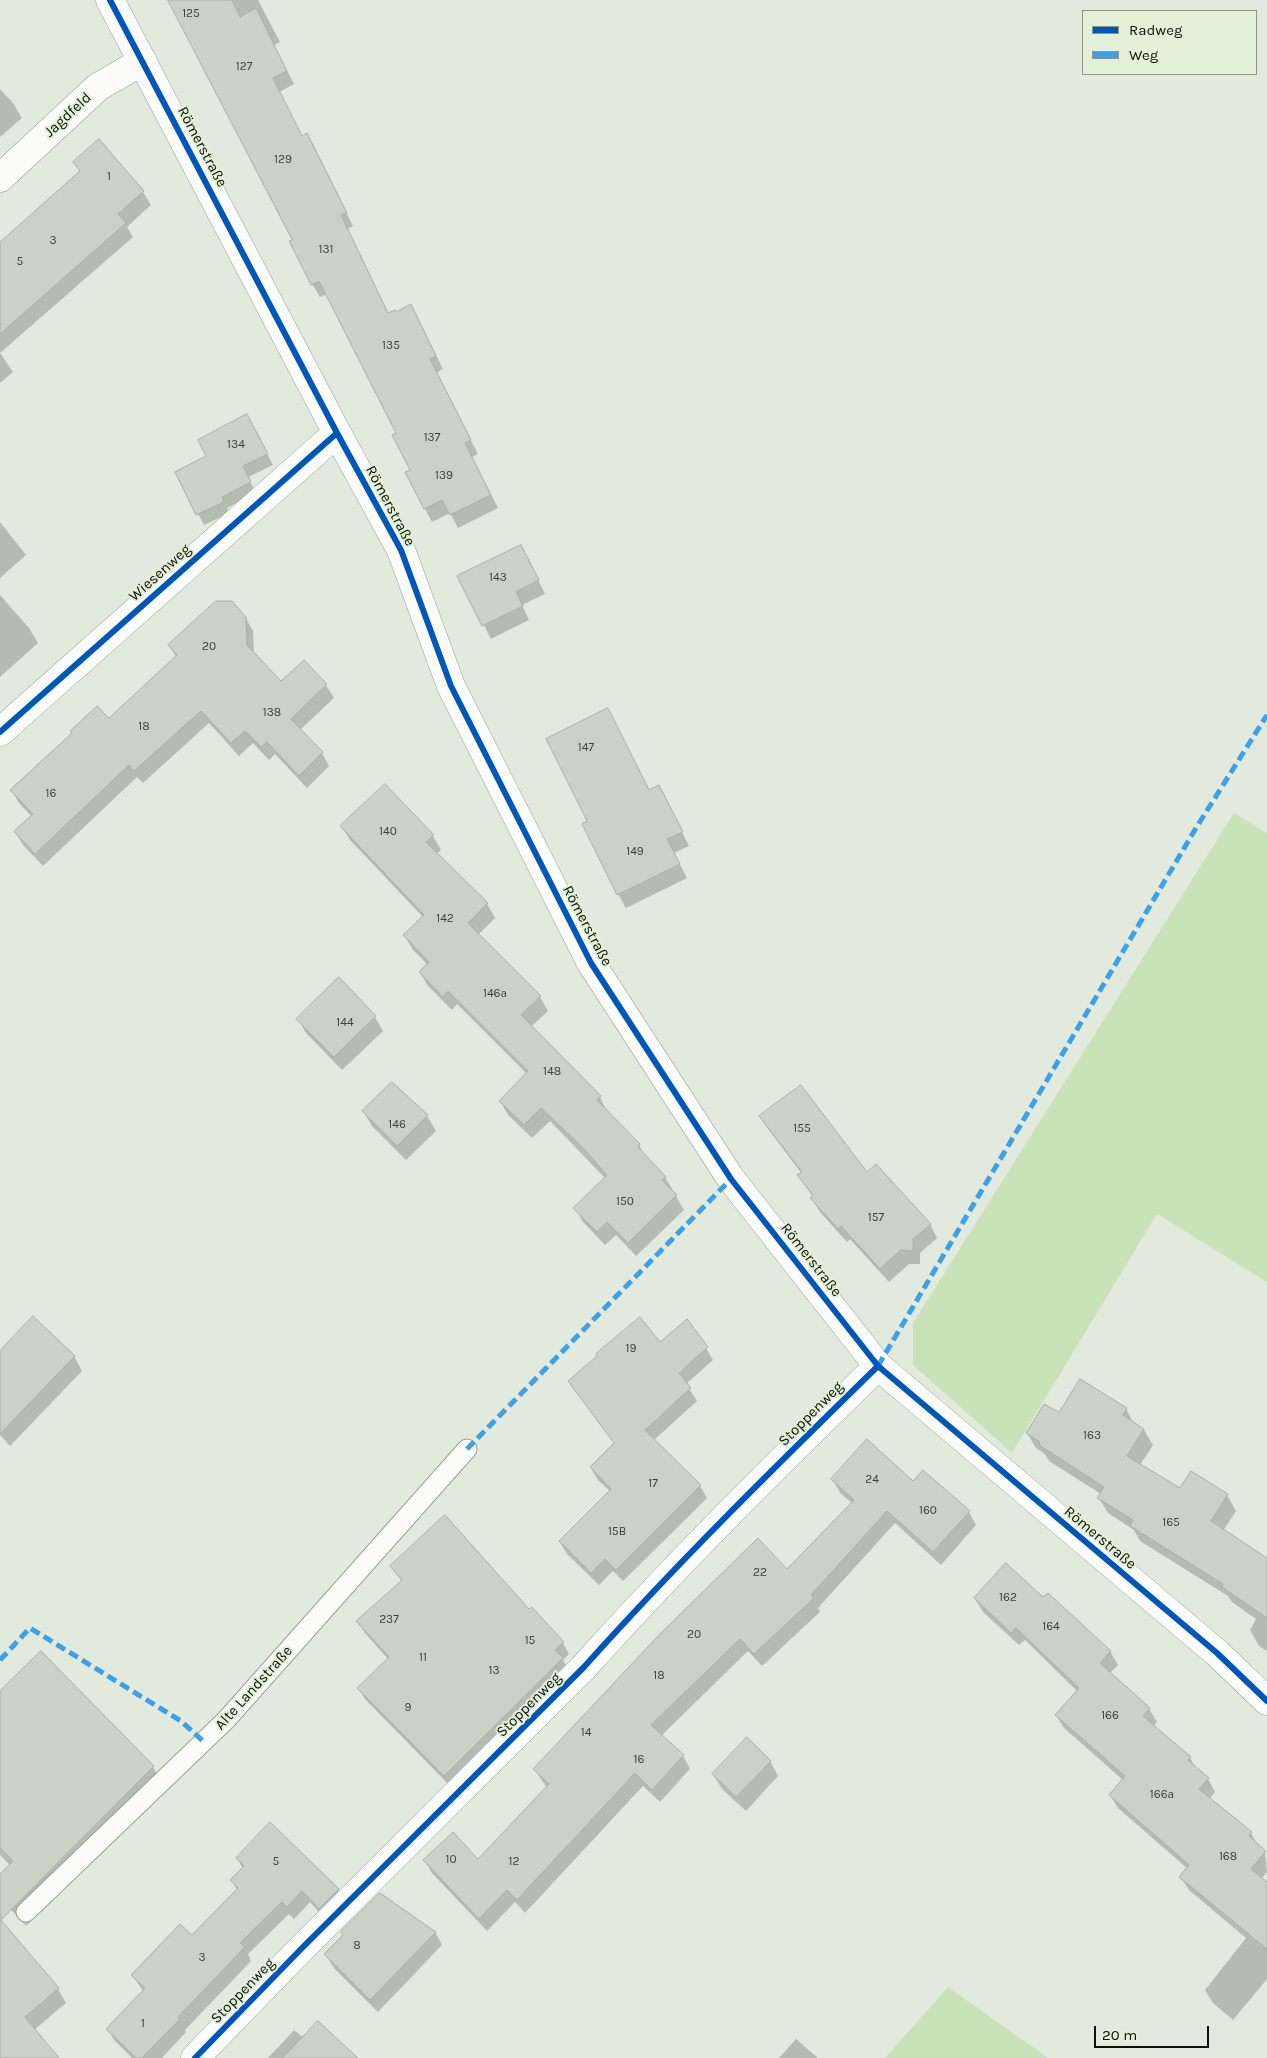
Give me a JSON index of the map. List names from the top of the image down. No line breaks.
{"streets":{"street":["Jagdfeld","Römerstraße","Wiesenweg","Stoppenweg"],"lane":["Alte Landstraße"]},"crossings":[["Jagdfeld","Römerstraße"],["Römerstraße","Wiesenweg"],["Römerstraße","Stoppenweg"]],"house_numbers":["125","127","129","1","3","131","5","135","137","134","139","143","20","138","18","147","16","140","149","142","146a","144","148","146","155","150","157","19","163","24","17","160","165","15B","22","162","237","164","20","15","11","13","18","9","166","14","16","166a","168","10","5","12","8","3","1"],"legend":["Radweg","Weg"],"scale_bar":"20 m"}
